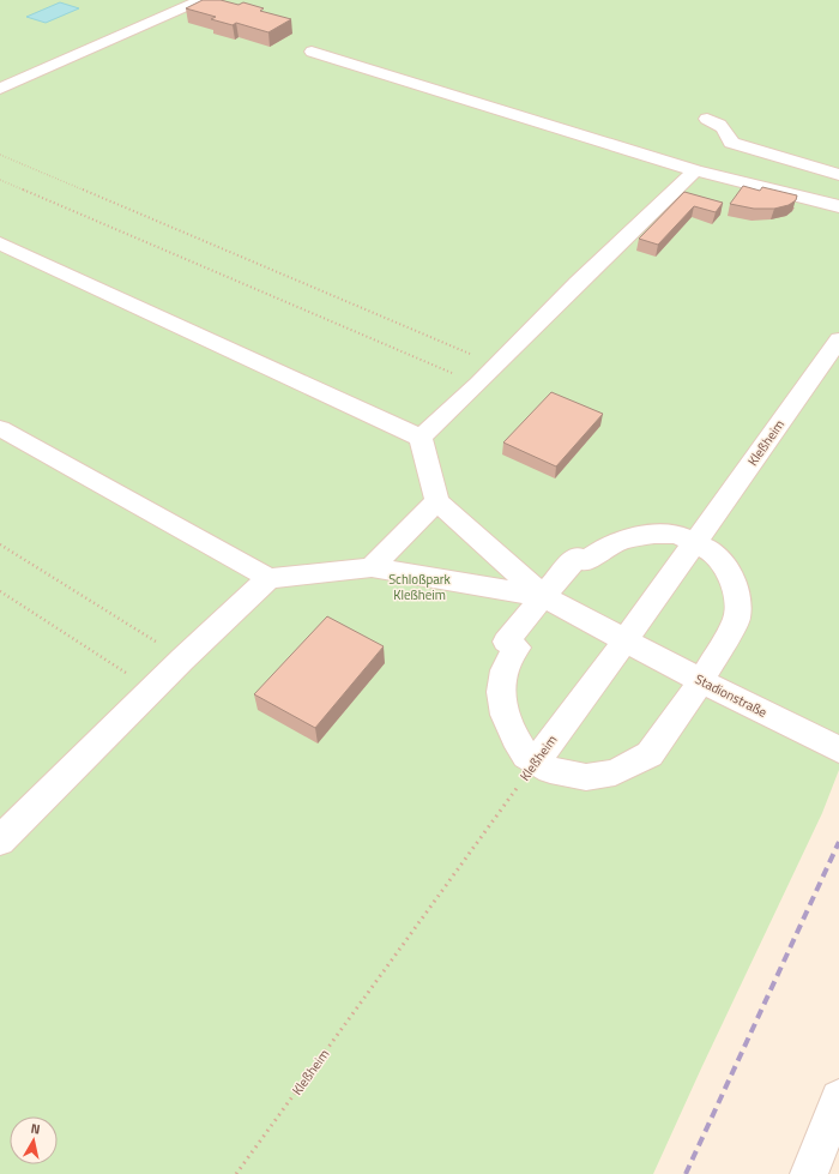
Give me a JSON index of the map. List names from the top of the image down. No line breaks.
{"streets":{"street":["Kleßheim","Stadionstraße"]},"crossings":[["Kleßheim","Stadionstraße"]],"parks":["Schloßpark Kleßheim"],"north":"top"}
